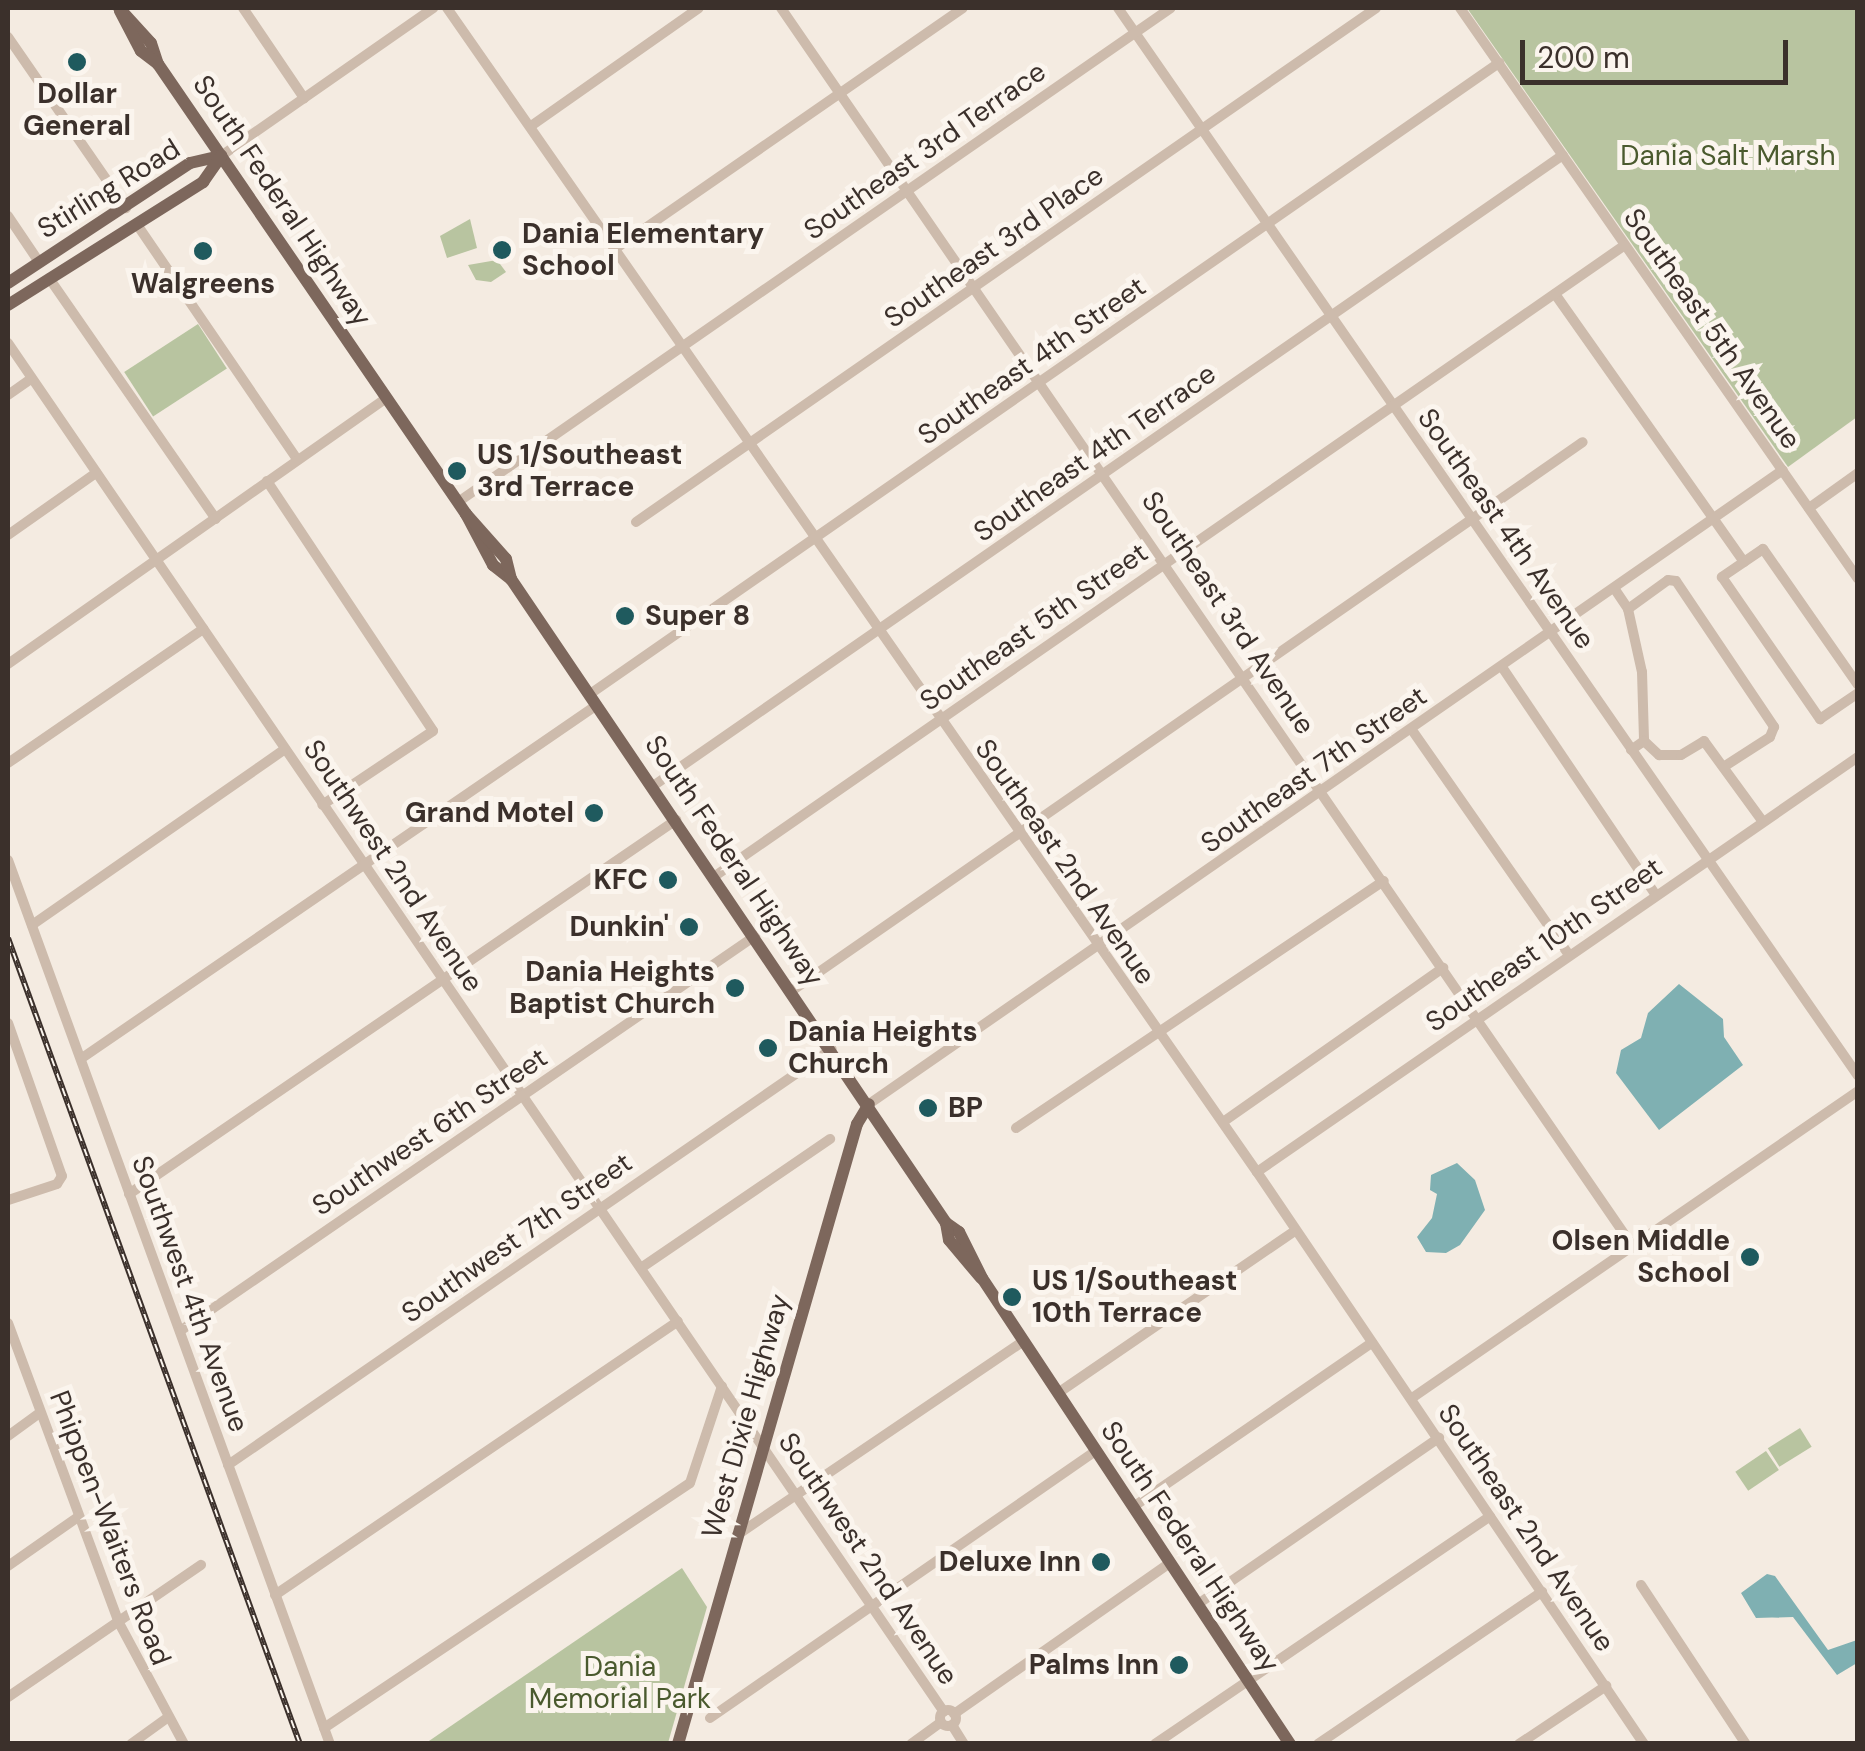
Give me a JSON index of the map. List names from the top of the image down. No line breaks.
{"streets":{"main road":["Stirling Road","South Federal Highway","West Dixie Highway"],"street":["Southeast 3rd Terrace","Southeast 3rd Place","Southeast 5th Avenue","Southeast 4th Street","Southeast 4th Terrace","Southeast 4th Avenue","Southeast 3rd Avenue","Southeast 5th Street","Southeast 7th Street","Southeast 2nd Avenue","Southwest 2nd Avenue","Southeast 10th Street","Southwest 6th Street","Southwest 7th Street","Southwest 4th Avenue","Phippen-Waiters Road"]},"crossings":[["Southeast 3rd Terrace","South Federal Highway"],["Southeast 3rd Terrace","Southeast 4th Avenue"],["Southeast 3rd Terrace","Southeast 3rd Avenue"],["Southeast 3rd Terrace","Southeast 2nd Avenue"],["Stirling Road","South Federal Highway"],["South Federal Highway","Southeast 4th Street"],["South Federal Highway","Southeast 4th Terrace"],["South Federal Highway","Southeast 5th Street"],["South Federal Highway","Southeast 7th Street"],["South Federal Highway","Southwest 6th Street"],["South Federal Highway","Southwest 7th Street"],["South Federal Highway","West Dixie Highway"],["Southeast 3rd Place","Southeast 4th Avenue"],["Southeast 3rd Place","Southeast 3rd Avenue"],["Southeast 3rd Place","Southeast 2nd Avenue"],["Southeast 5th Avenue","Southeast 4th Street"],["Southeast 5th Avenue","Southeast 4th Terrace"],["Southeast 5th Avenue","Southeast 5th Street"],["Southeast 5th Avenue","Southeast 7th Street"],["Southeast 4th Street","Southeast 4th Avenue"],["Southeast 4th Street","Southeast 3rd Avenue"],["Southeast 4th Street","Southeast 2nd Avenue"],["Southeast 4th Street","Southwest 2nd Avenue"],["Southeast 4th Street","Southwest 4th Avenue"],["Southeast 4th Terrace","Southeast 4th Avenue"],["Southeast 4th Terrace","Southeast 3rd Avenue"],["Southeast 4th Terrace","Southeast 2nd Avenue"],["Southeast 4th Avenue","Southeast 5th Street"],["Southeast 4th Avenue","Southeast 7th Street"],["Southeast 4th Avenue","Southeast 10th Street"],["Southeast 3rd Avenue","Southeast 5th Street"],["Southeast 3rd Avenue","Southeast 7th Street"],["Southeast 3rd Avenue","Southeast 10th Street"],["Southeast 5th Street","Southeast 2nd Avenue"],["Southeast 7th Street","Southeast 2nd Avenue"],["Southeast 7th Street","West Dixie Highway"],["Southeast 2nd Avenue","Southeast 10th Street"],["Southwest 2nd Avenue","Southwest 6th Street"],["Southwest 2nd Avenue","Southwest 7th Street"],["Southwest 2nd Avenue","West Dixie Highway"],["Southwest 6th Street","Southwest 4th Avenue"],["Southwest 7th Street","Southwest 4th Avenue"]],"parks":["Dania Salt Marsh","Dania Memorial Park"],"places":["Dollar General","Dania Elementary School","Walgreens","US 1/Southeast 3rd Terrace","Super 8","Grand Motel","KFC","Dunkin'","Dania Heights Baptist Church","Dania Heights Church","BP","Olsen Middle School","US 1/Southeast 10th Terrace","Deluxe Inn","Palms Inn"],"scale_bar":"200 m"}
